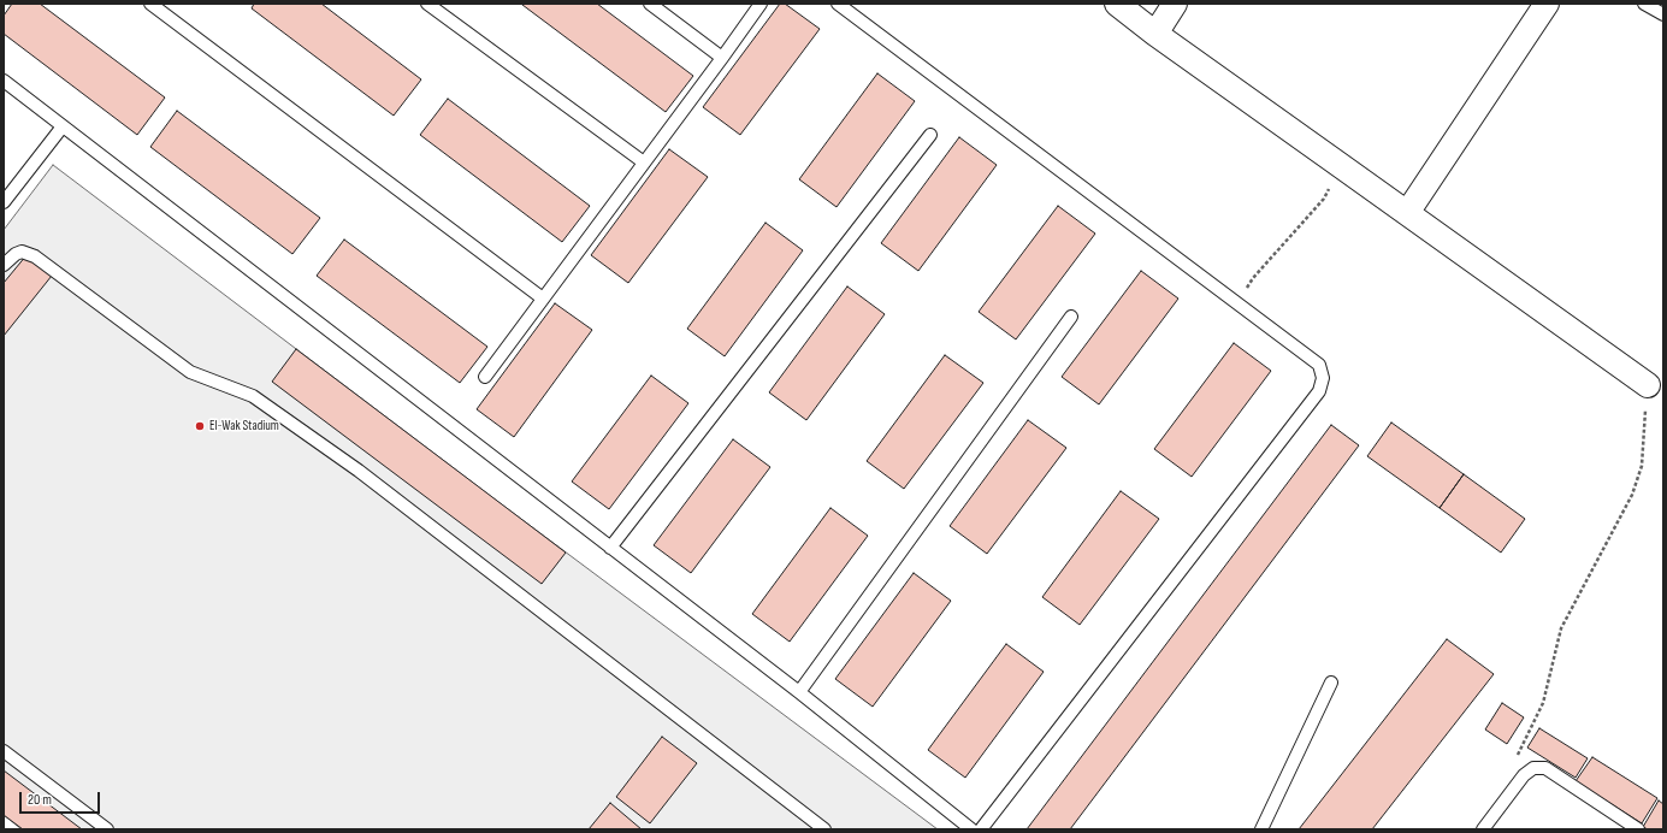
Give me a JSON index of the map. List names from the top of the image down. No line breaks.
{"places":["El-Wak Stadium"],"scale_bar":"20 m"}
